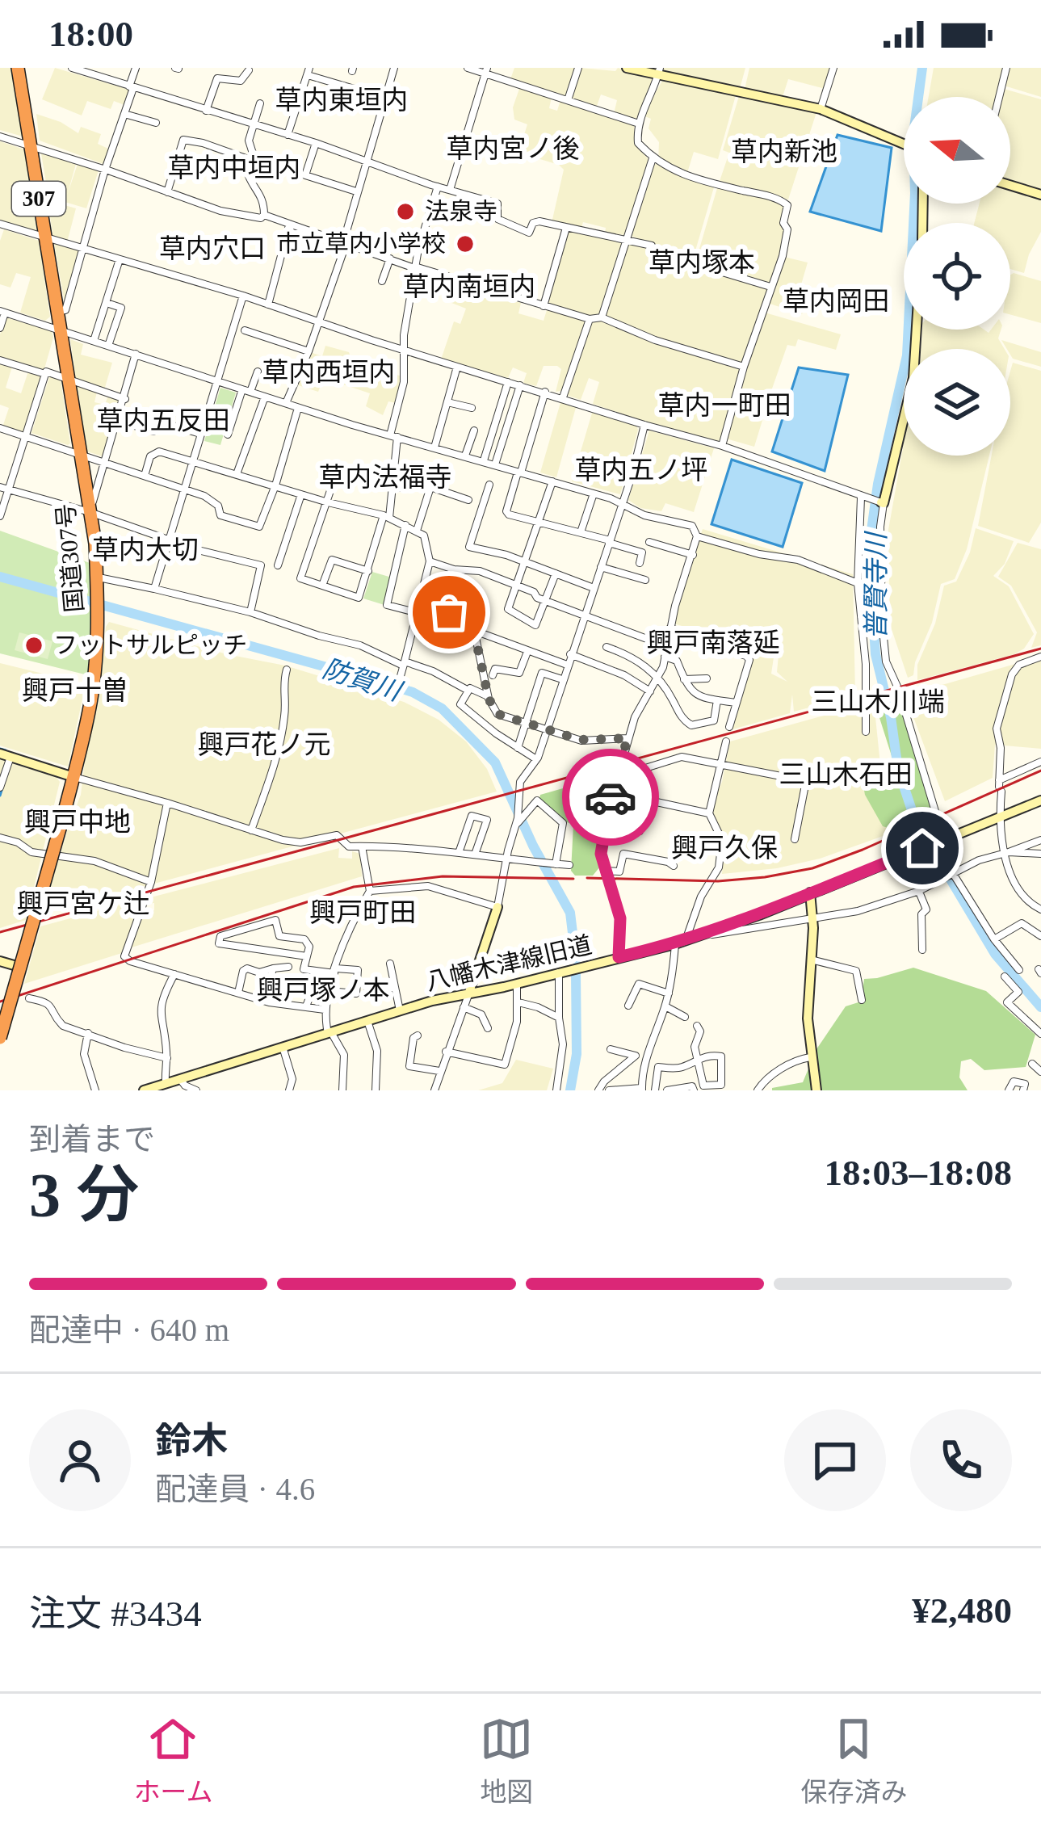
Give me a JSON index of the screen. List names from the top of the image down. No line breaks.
{"streets":{"highway":["307","国道307号"],"street":["八幡木津線旧道"]},"districts":["草内東垣内","草内宮ノ後","草内新池","草内中垣内","草内穴口","草内塚本","草内南垣内","草内岡田","草内西垣内","草内一町田","草内五反田","草内五ノ坪","草内法福寺","草内大切","興戸南落延","興戸十曽","三山木川端","興戸花ノ元","三山木石田","興戸中地","興戸久保","興戸宮ケ辻","興戸町田","興戸塚ノ本"],"water":["普賢寺川","防賀川"],"places":["法泉寺","市立草内小学校","フットサルピッチ"],"north":"left","page":{"status":"18:00","heading":["3 分","到着まで","18:03–18:08"],"panel":["鈴木","配達員 · 4.6","注文 #3434","¥2,480"],"bar":"配達中 · 640 m","tabs":["ホーム","地図","保存済み"]}}
